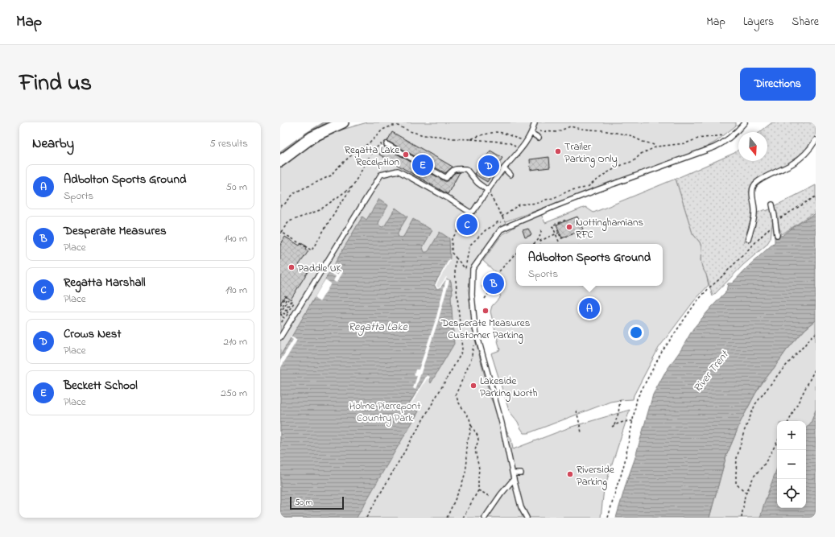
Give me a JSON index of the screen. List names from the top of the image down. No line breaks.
{"water":["Regatta Lake","River Trent"],"parks":["Holme Pierrepont Country Park"],"places":["Trailer Parking Only","Regatta Lake Receiption","Nottinghamians RFC","Paddle UK","Desperate Measures Customer Parking","Lakeside Parking North","Riverside Parking"],"scale_bar":"50 m","north":"bottom","page":{"header":"Map","nav":["Map","Layers","Share"],"title":"Find us","buttons":"Directions","heading":["Nearby","5 results"],"pins":["E","D","C","B","A"],"list":[{"mark":"A","name":"Adbolton Sports Ground","note":"Sports","value":"50 m"},{"mark":"B","name":"Desperate Measures","note":"Place","value":"140 m"},{"mark":"C","name":"Regatta Marshall","note":"Place","value":"190 m"},{"mark":"D","name":"Crows Nest","note":"Place","value":"210 m"},{"mark":"E","name":"Beckett School","note":"Place","value":"250 m"}],"popup":["Adbolton Sports Ground","Sports"],"map_buttons":["+","−"],"scale":"50 m"}}
